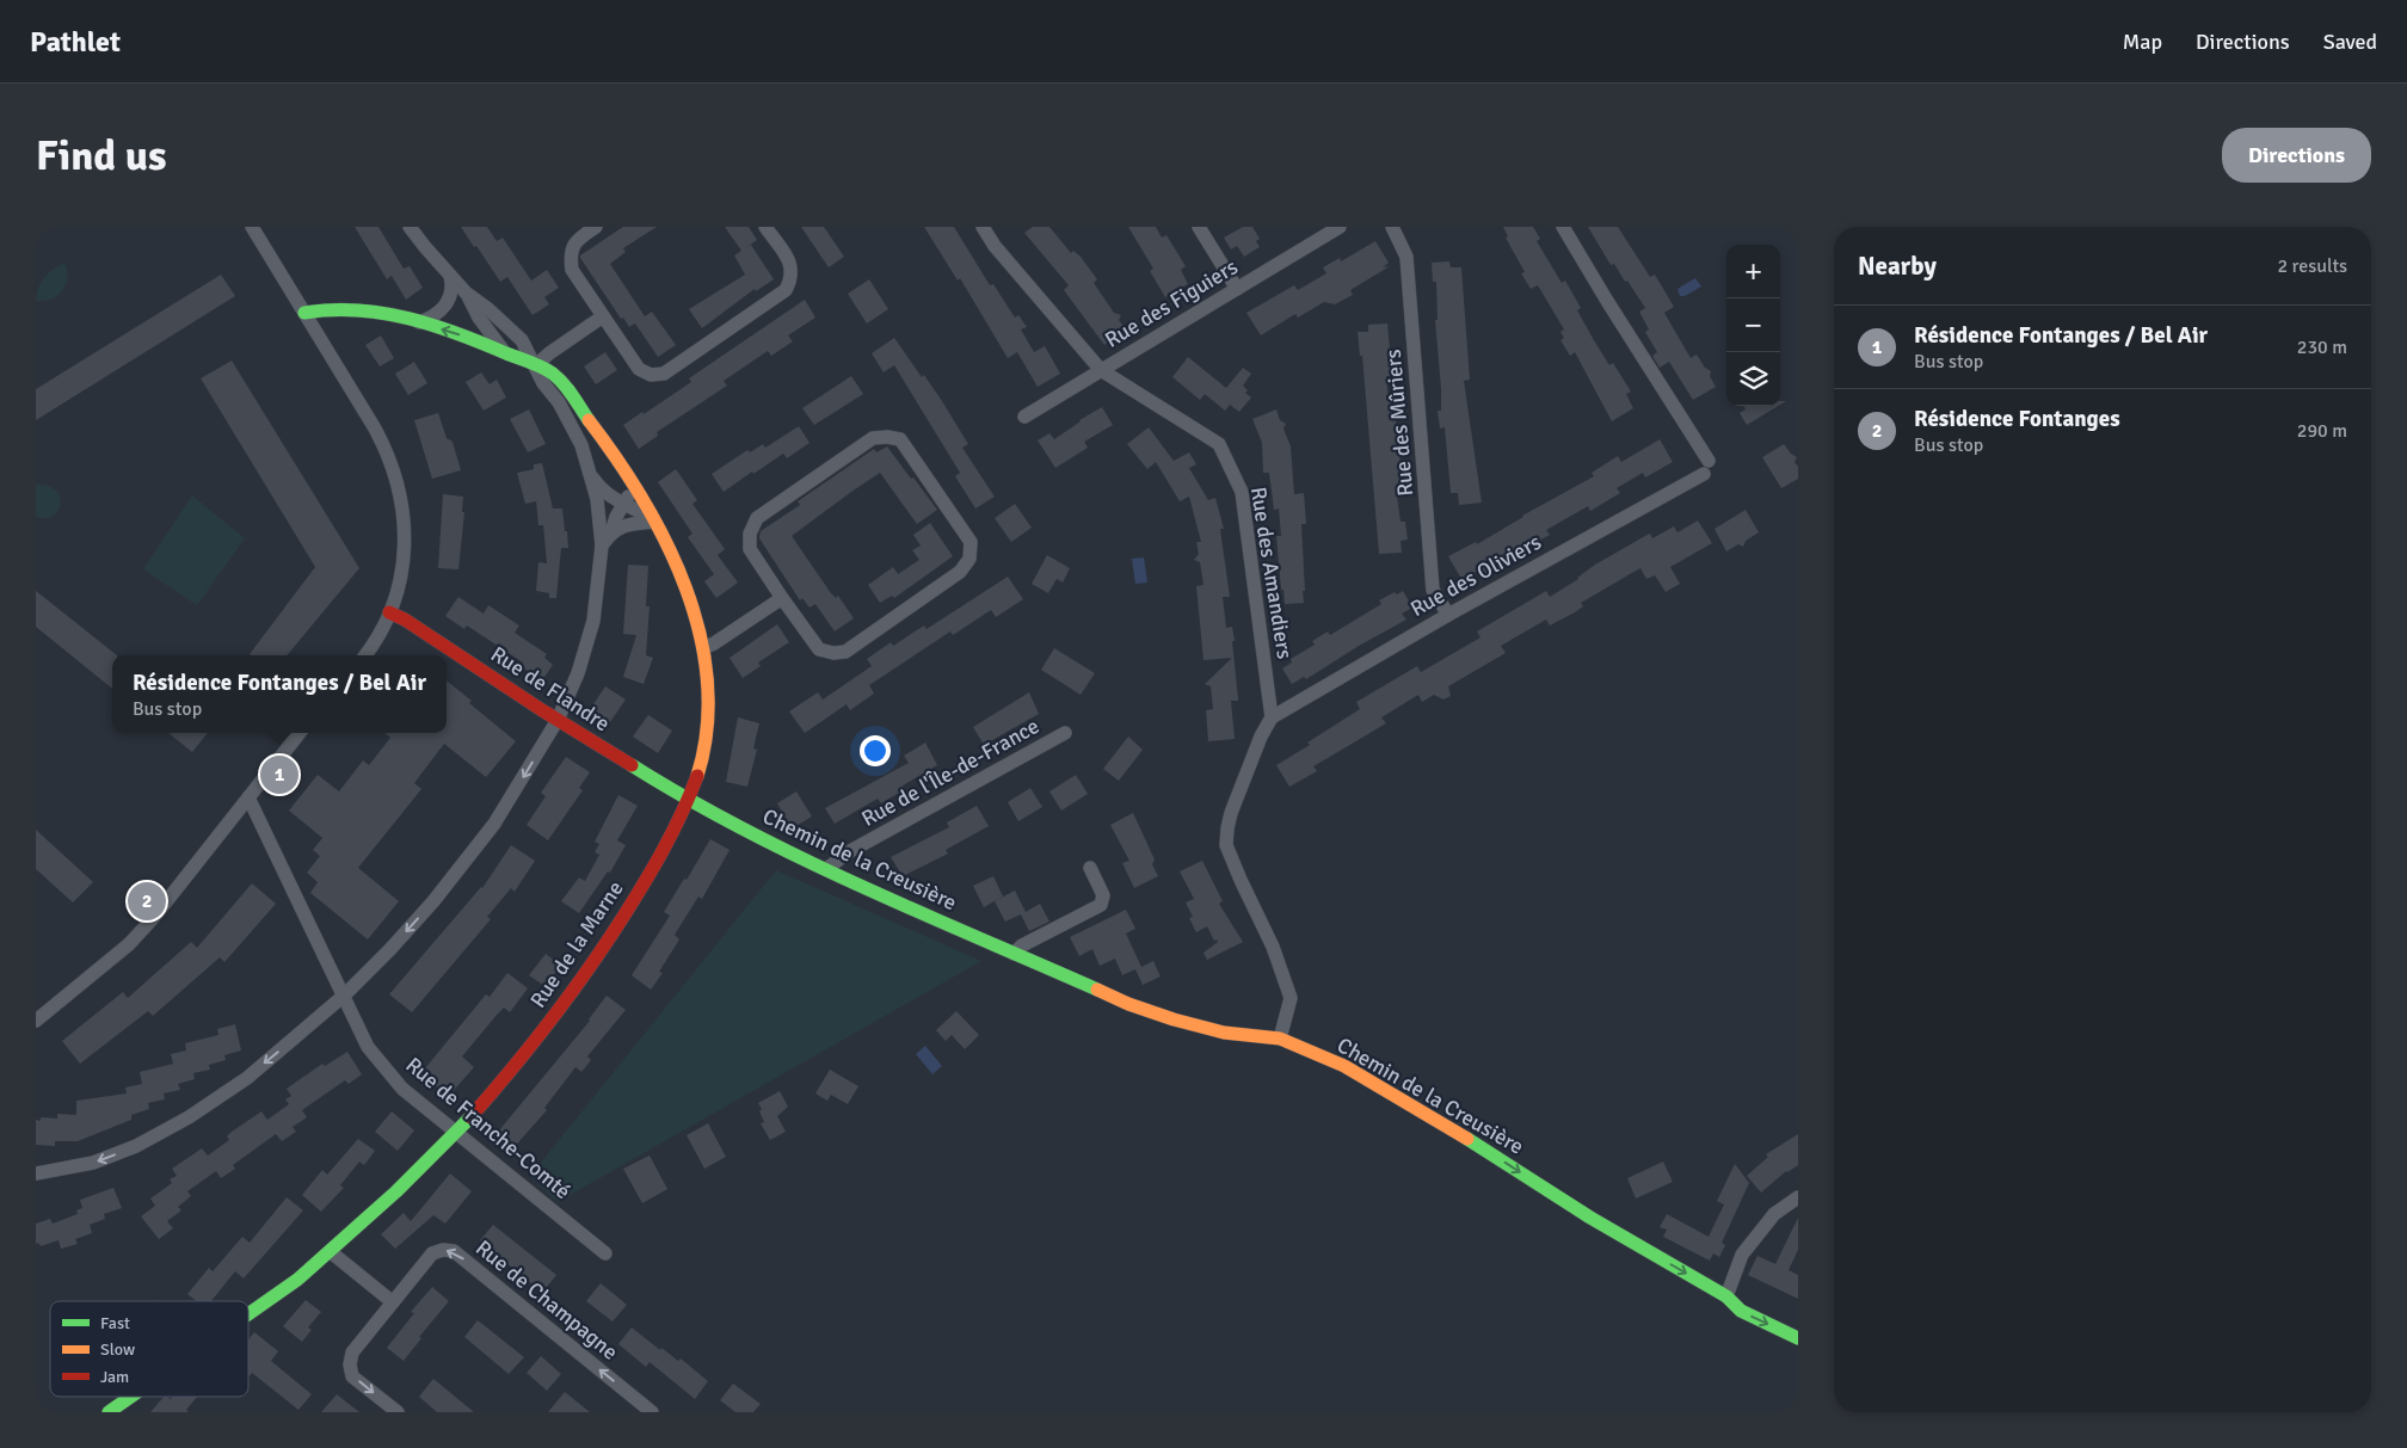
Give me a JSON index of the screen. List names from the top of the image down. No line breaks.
{"streets":{"street":["Rue des Figuiers","Rue des Mûriers","Rue des Amandiers","Rue des Oliviers","Rue de Flandre","Rue de l'Île-de-France","Chemin de la Creusière","Rue de la Marne","Rue de Franche-Comté","Rue de Champagne"]},"crossings":[["Rue des Figuiers","Rue des Amandiers"],["Rue des Mûriers","Rue des Oliviers"],["Rue des Amandiers","Rue des Oliviers"],["Rue de Flandre","Chemin de la Creusière"],["Rue de Flandre","Rue de la Marne"],["Rue de l'Île-de-France","Chemin de la Creusière"],["Chemin de la Creusière","Rue de la Marne"],["Rue de la Marne","Rue de Franche-Comté"]],"one_way":["Chemin de la Creusière"],"legend":["Fast","Slow","Jam"],"page":{"header":"Pathlet","nav":["Map","Directions","Saved"],"buttons":"Directions","title":"Find us","heading":["Nearby","2 results"],"map_buttons":["+","−"],"list":[{"mark":"1","name":"Résidence Fontanges / Bel Air","note":"Bus stop","value":"230 m"},{"mark":"2","name":"Résidence Fontanges","note":"Bus stop","value":"290 m"}],"popup":["Résidence Fontanges / Bel Air","Bus stop"],"pins":["1","2"]}}
